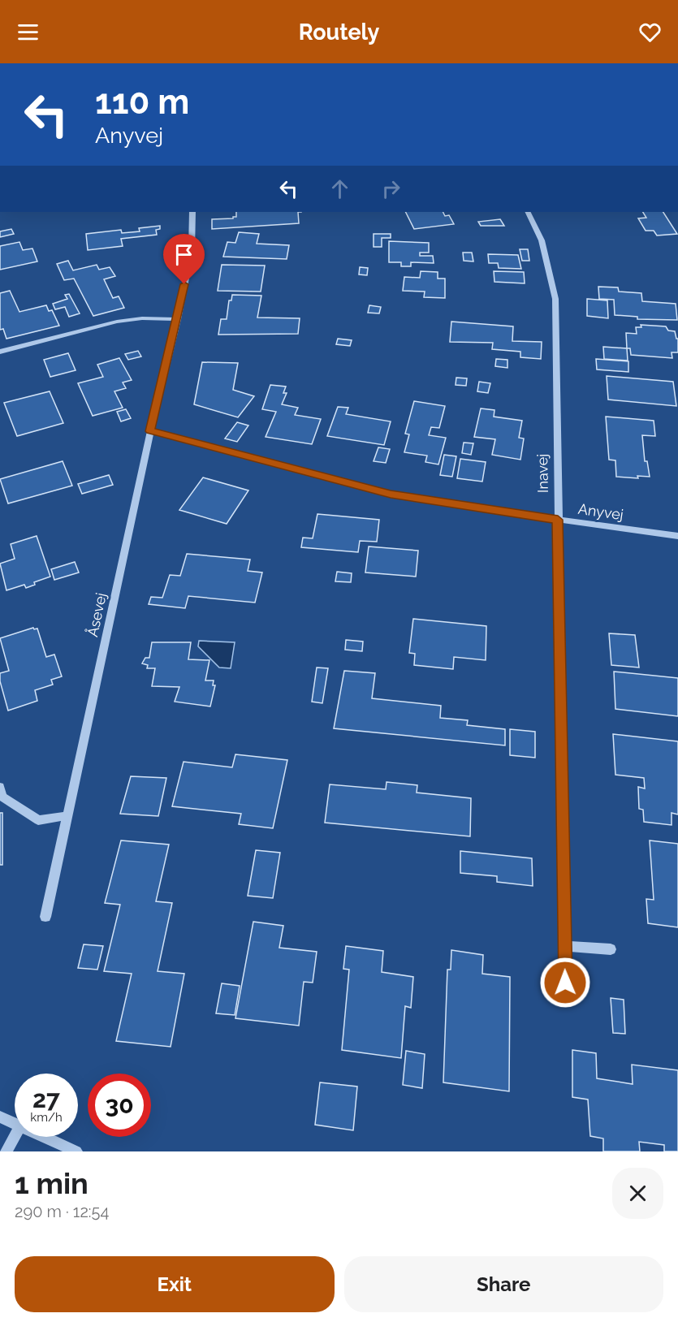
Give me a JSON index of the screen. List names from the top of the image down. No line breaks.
{"streets":{"street":["Inavej","Anyvej","Åsevej"]},"crossings":[["Inavej","Anyvej"],["Anyvej","Åsevej"]],"page":{"header":"Routely","turn":["110 m","Anyvej"],"speed":"27 km/h","limit":"30","heading":["1 min","290 m · 12:54"],"buttons":["Exit","Share"]}}
